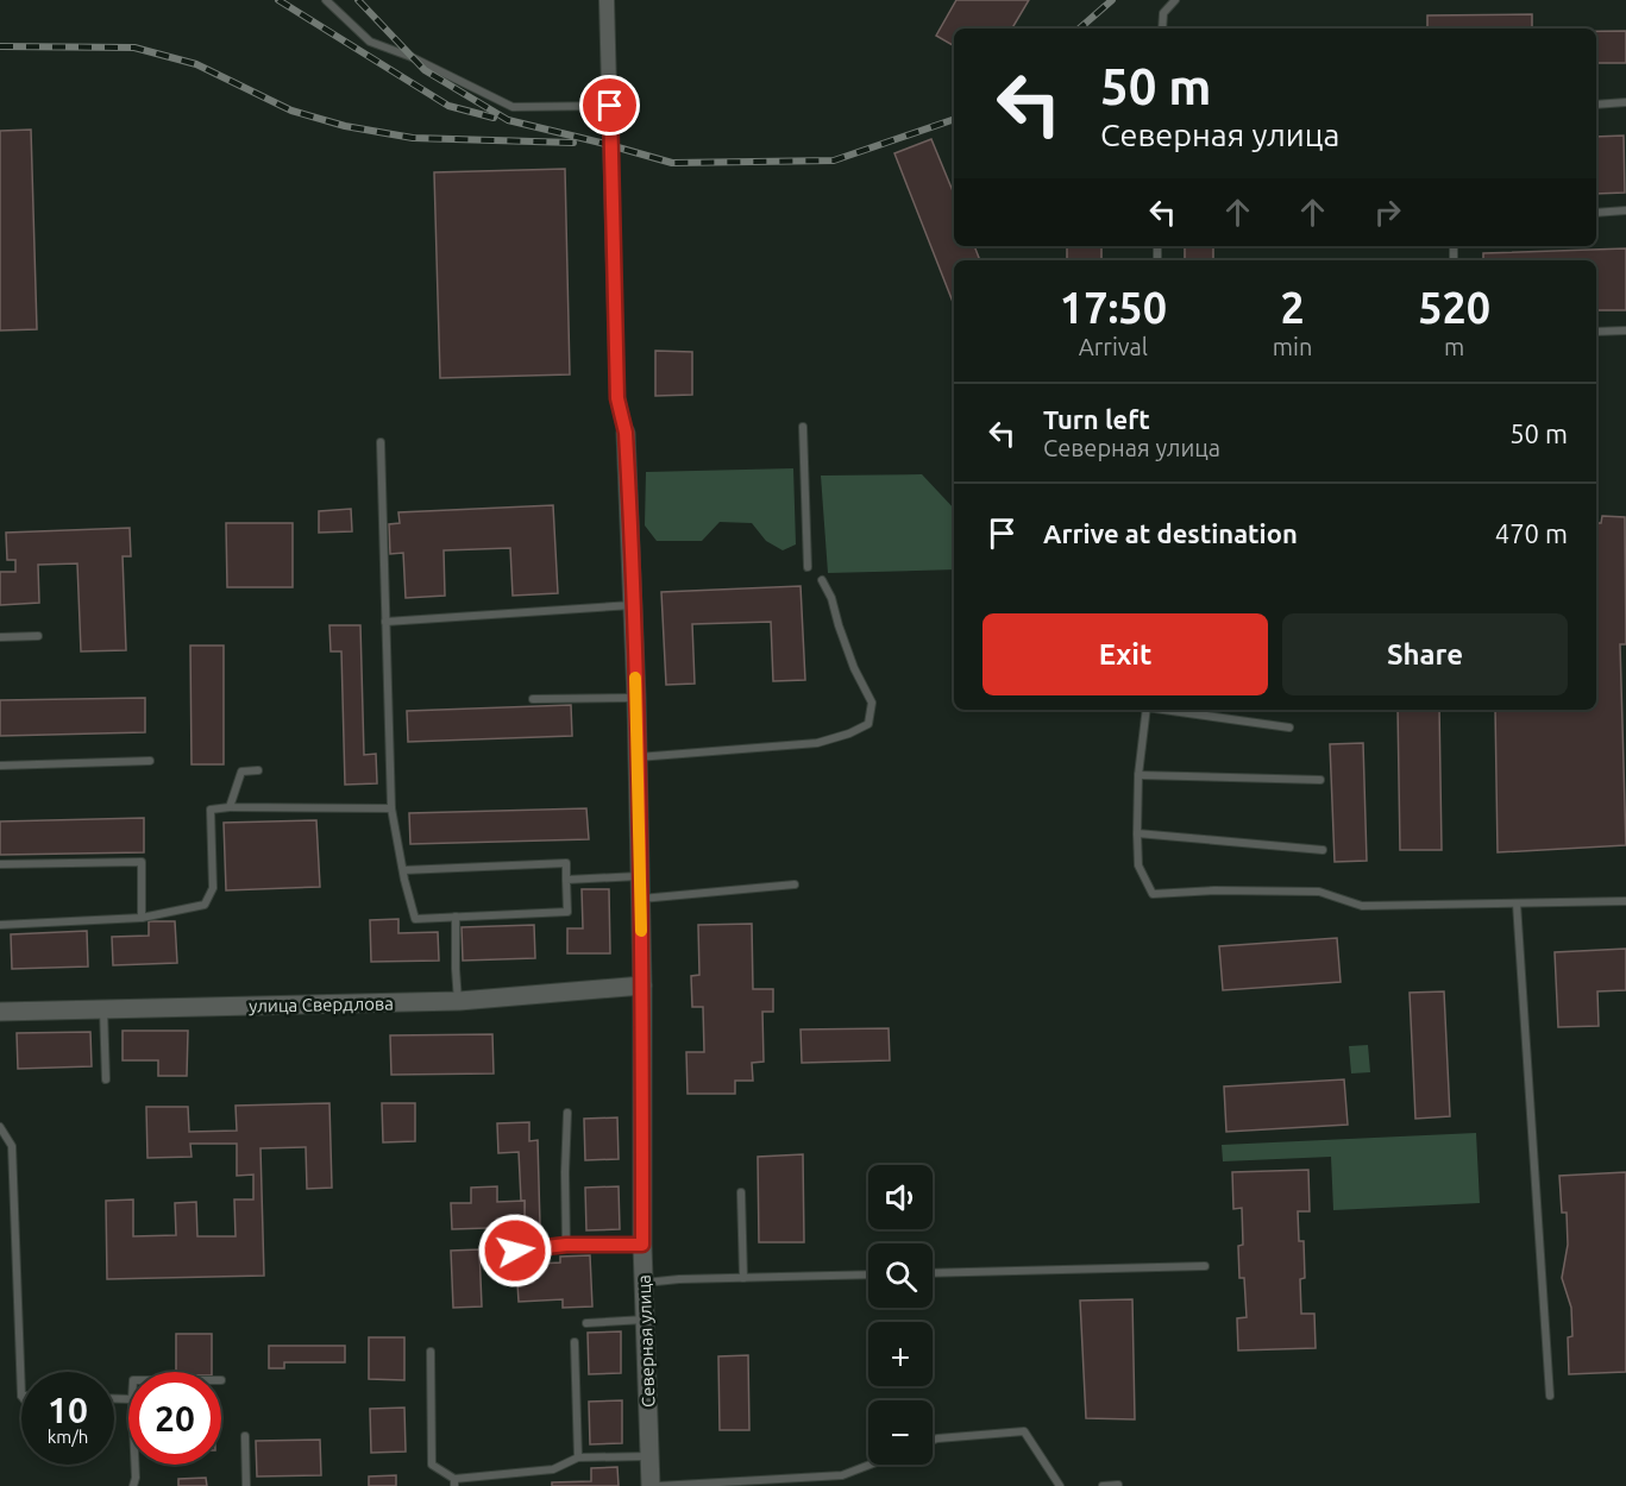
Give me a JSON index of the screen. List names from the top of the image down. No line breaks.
{"streets":{"street":["улица Свердлова","Северная улица"]},"crossings":[["улица Свердлова","Северная улица"]],"page":{"turn":["50 m","Северная улица"],"eta":["17:50","Arrival","2","min","520","m"],"list":[{"name":"Turn left","note":"Северная улица","value":"50 m"},{"name":"Arrive at destination","value":"470 m"}],"buttons":["Exit","Share"],"map_buttons":["+","−"],"speed":"10 km/h","limit":"20"}}
